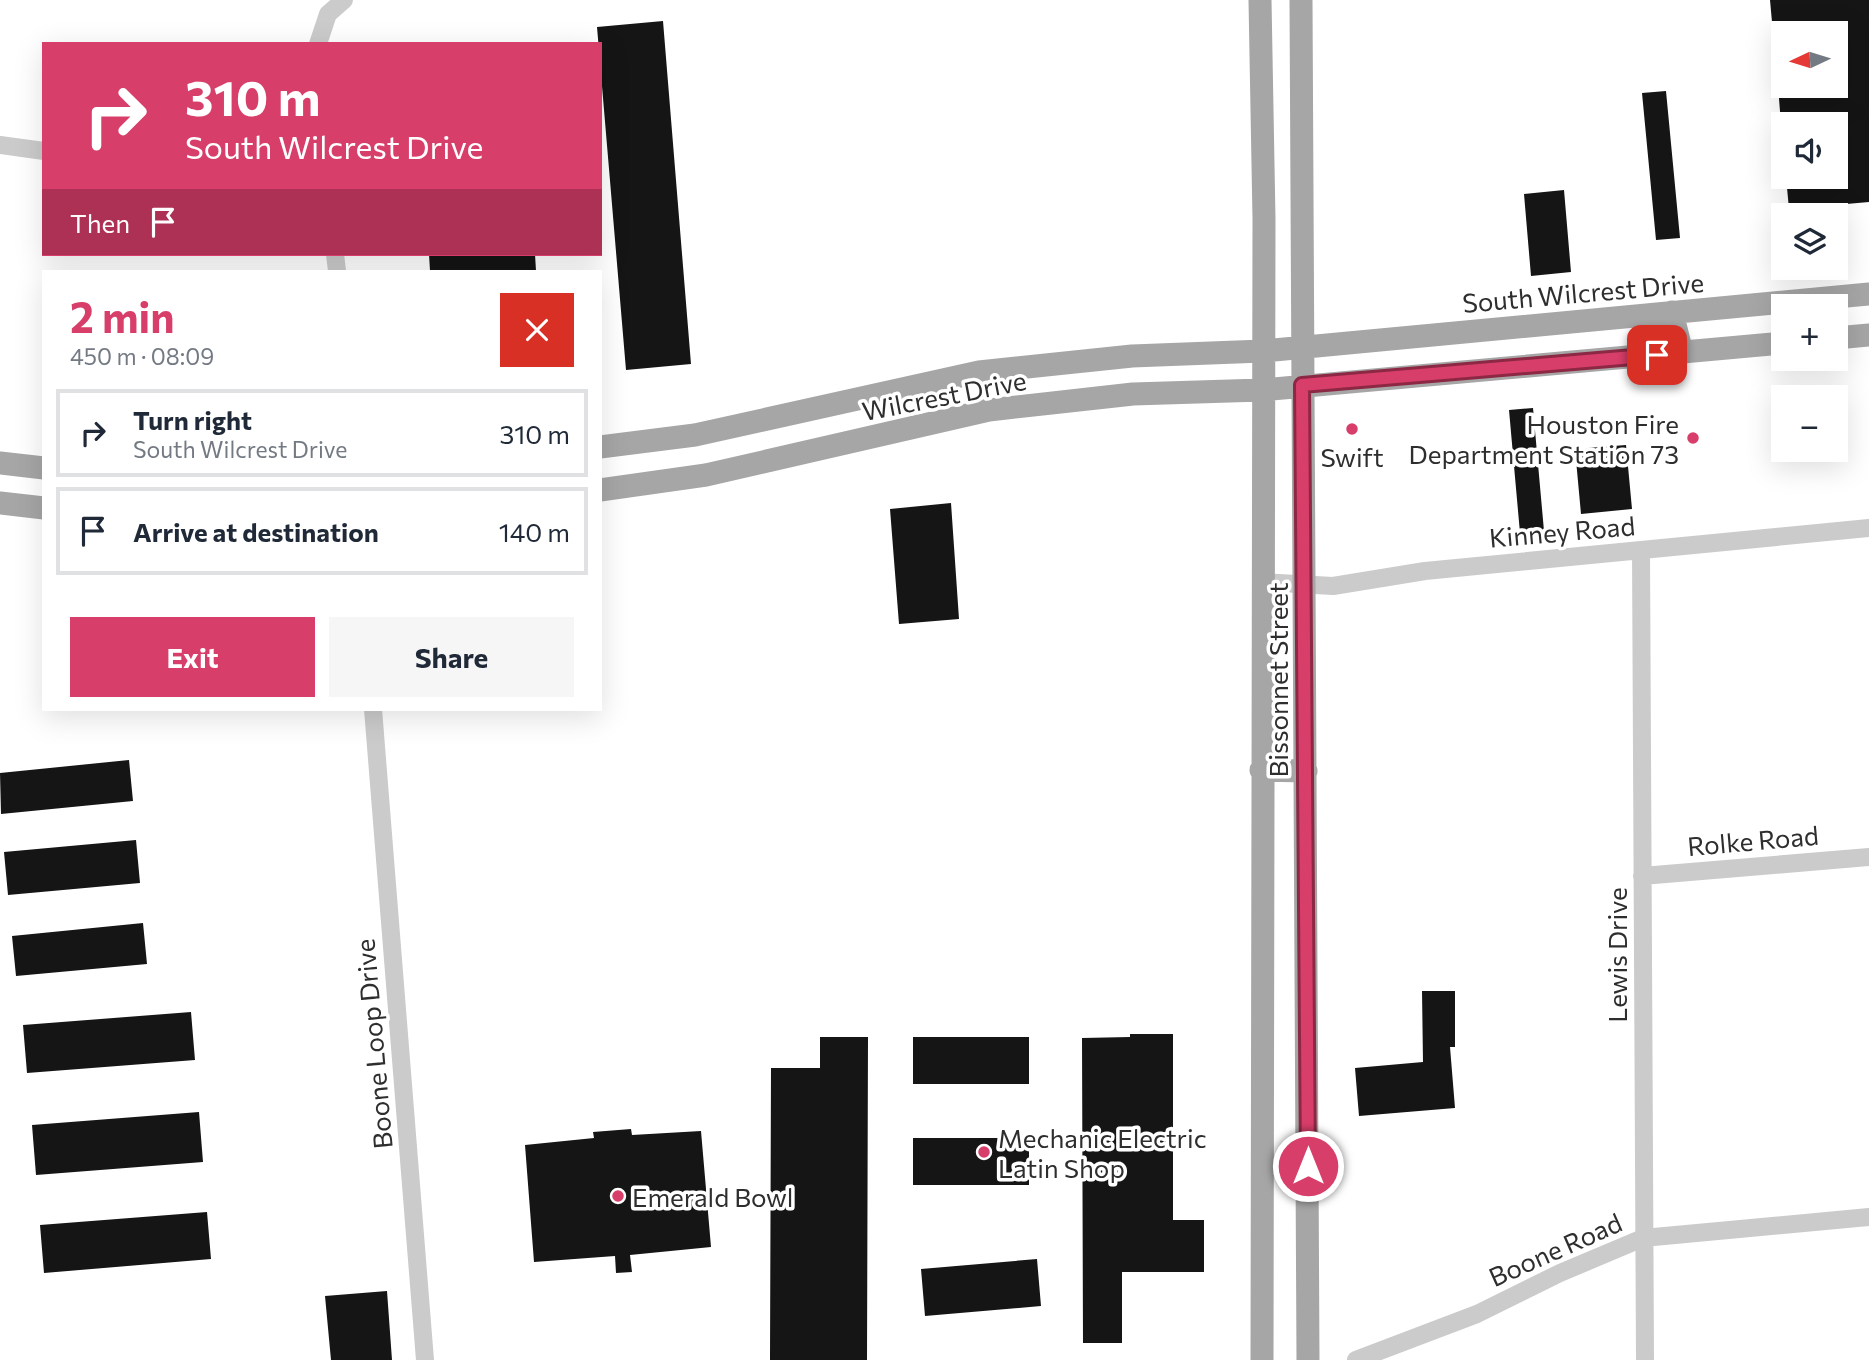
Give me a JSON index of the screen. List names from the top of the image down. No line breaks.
{"streets":{"main road":["South Wilcrest Drive","Wilcrest Drive","Bissonnet Street"],"street":["Kinney Road","Rolke Road","Lewis Drive","Boone Loop Drive","Boone Road"]},"crossings":[["South Wilcrest Drive","Wilcrest Drive"],["South Wilcrest Drive","Bissonnet Street"],["Wilcrest Drive","Bissonnet Street"],["Kinney Road","Bissonnet Street"],["Kinney Road","Lewis Drive"],["Rolke Road","Lewis Drive"],["Lewis Drive","Boone Road"]],"places":["Swift","Houston Fire Department Station 73","Mechanic Electric Latin Shop","Emerald Bowl"],"north":"left","page":{"map_buttons":["+","−"],"turn":["310 m","South Wilcrest Drive"],"then":"Then","heading":["2 min","450 m · 08:09"],"list":[{"name":"Turn right","note":"South Wilcrest Drive","value":"310 m"},{"name":"Arrive at destination","value":"140 m"}],"buttons":["Exit","Share"]}}
